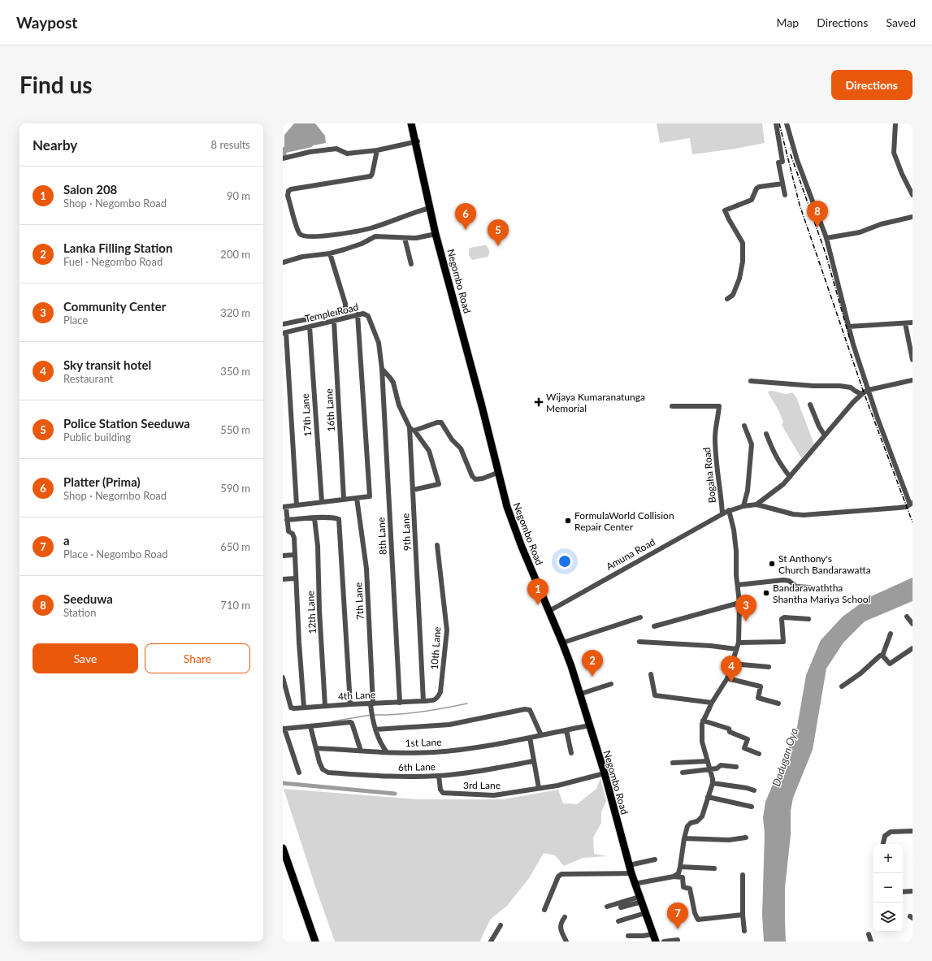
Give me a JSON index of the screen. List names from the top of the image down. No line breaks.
{"streets":{"highway":["Negombo Road"],"street":["Temple Road","16th Lane","17th Lane","Bogaha Road","9th Lane","8th Lane","Amuna Road","7th Lane","12th Lane","10th Lane","4th Lane","1st Lane","6th Lane","3rd Lane"]},"crossings":[["Negombo Road","Amuna Road"],["Negombo Road","1st Lane"],["Temple Road","16th Lane"],["Temple Road","17th Lane"],["Temple Road","9th Lane"],["Temple Road","8th Lane"],["Bogaha Road","Amuna Road"],["9th Lane","8th Lane"],["9th Lane","10th Lane"],["9th Lane","4th Lane"],["8th Lane","4th Lane"],["7th Lane","4th Lane"],["7th Lane","1st Lane"],["12th Lane","4th Lane"],["10th Lane","4th Lane"],["1st Lane","6th Lane"],["6th Lane","3rd Lane"]],"water":["Dadugan Oya"],"places":{"health":["Wijaya Kumaranatunga Memorial"],"other":["FormulaWorld Collision Repair Center","St Anthony's Church Bandarawatta","Bandarawaththa Shantha Mariya School"]},"page":{"header":"Waypost","nav":["Map","Directions","Saved"],"buttons":["Directions",["Save","Share"]],"title":"Find us","heading":["Nearby","8 results"],"list":[{"mark":"1","name":"Salon 208","note":"Shop · Negombo Road","value":"90 m"},{"mark":"2","name":"Lanka Filling Station","note":"Fuel · Negombo Road","value":"200 m"},{"mark":"3","name":"Community Center","note":"Place","value":"320 m"},{"mark":"4","name":"Sky transit hotel","note":"Restaurant","value":"350 m"},{"mark":"5","name":"Police Station Seeduwa","note":"Public building","value":"550 m"},{"mark":"6","name":"Platter (Prima)","note":"Shop · Negombo Road","value":"590 m"},{"mark":"7","name":"a","note":"Place · Negombo Road","value":"650 m"},{"mark":"8","name":"Seeduwa","note":"Station","value":"710 m"}],"pins":["8","6","5","1","3","2","4","7"],"map_buttons":["+","−"]}}
